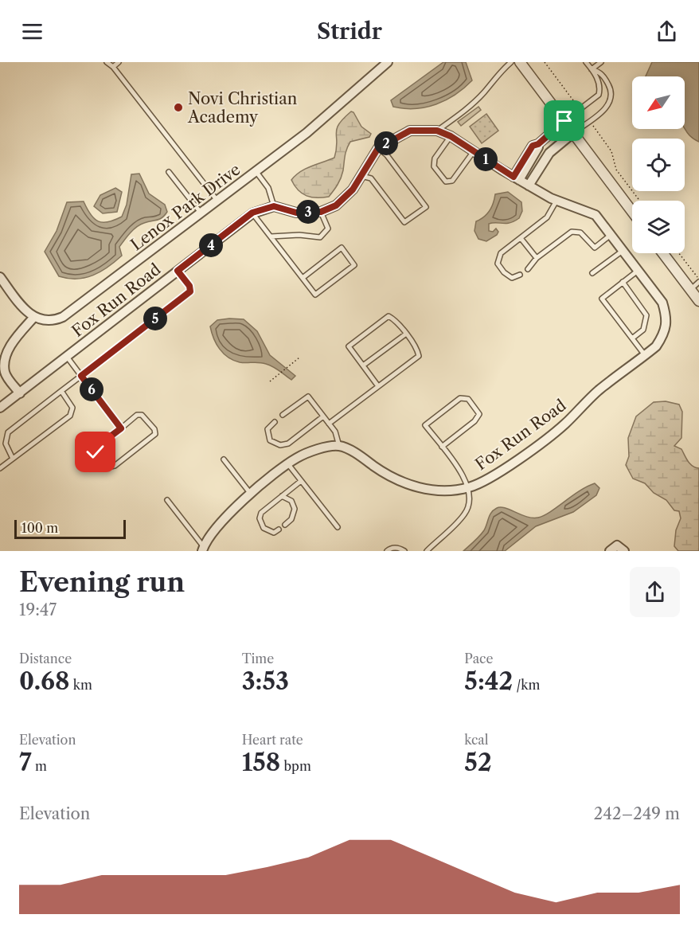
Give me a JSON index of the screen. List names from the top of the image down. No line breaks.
{"streets":{"street":["Lenox Park Drive","Fox Run Road"]},"places":["Novi Christian Academy"],"scale_bar":"100 m","north":"bottom left","page":{"header":"Stridr","pins":["2","1","3","4","5","6"],"scale":"100 m","heading":["Evening run","19:47"],"stats":[["Distance","0.68 km"],["Time","3:53"],["Pace","5:42 /km"],["Elevation","7 m"],["Heart rate","158 bpm"],["kcal","52"]],"chart":["Elevation","242–249 m"]}}
